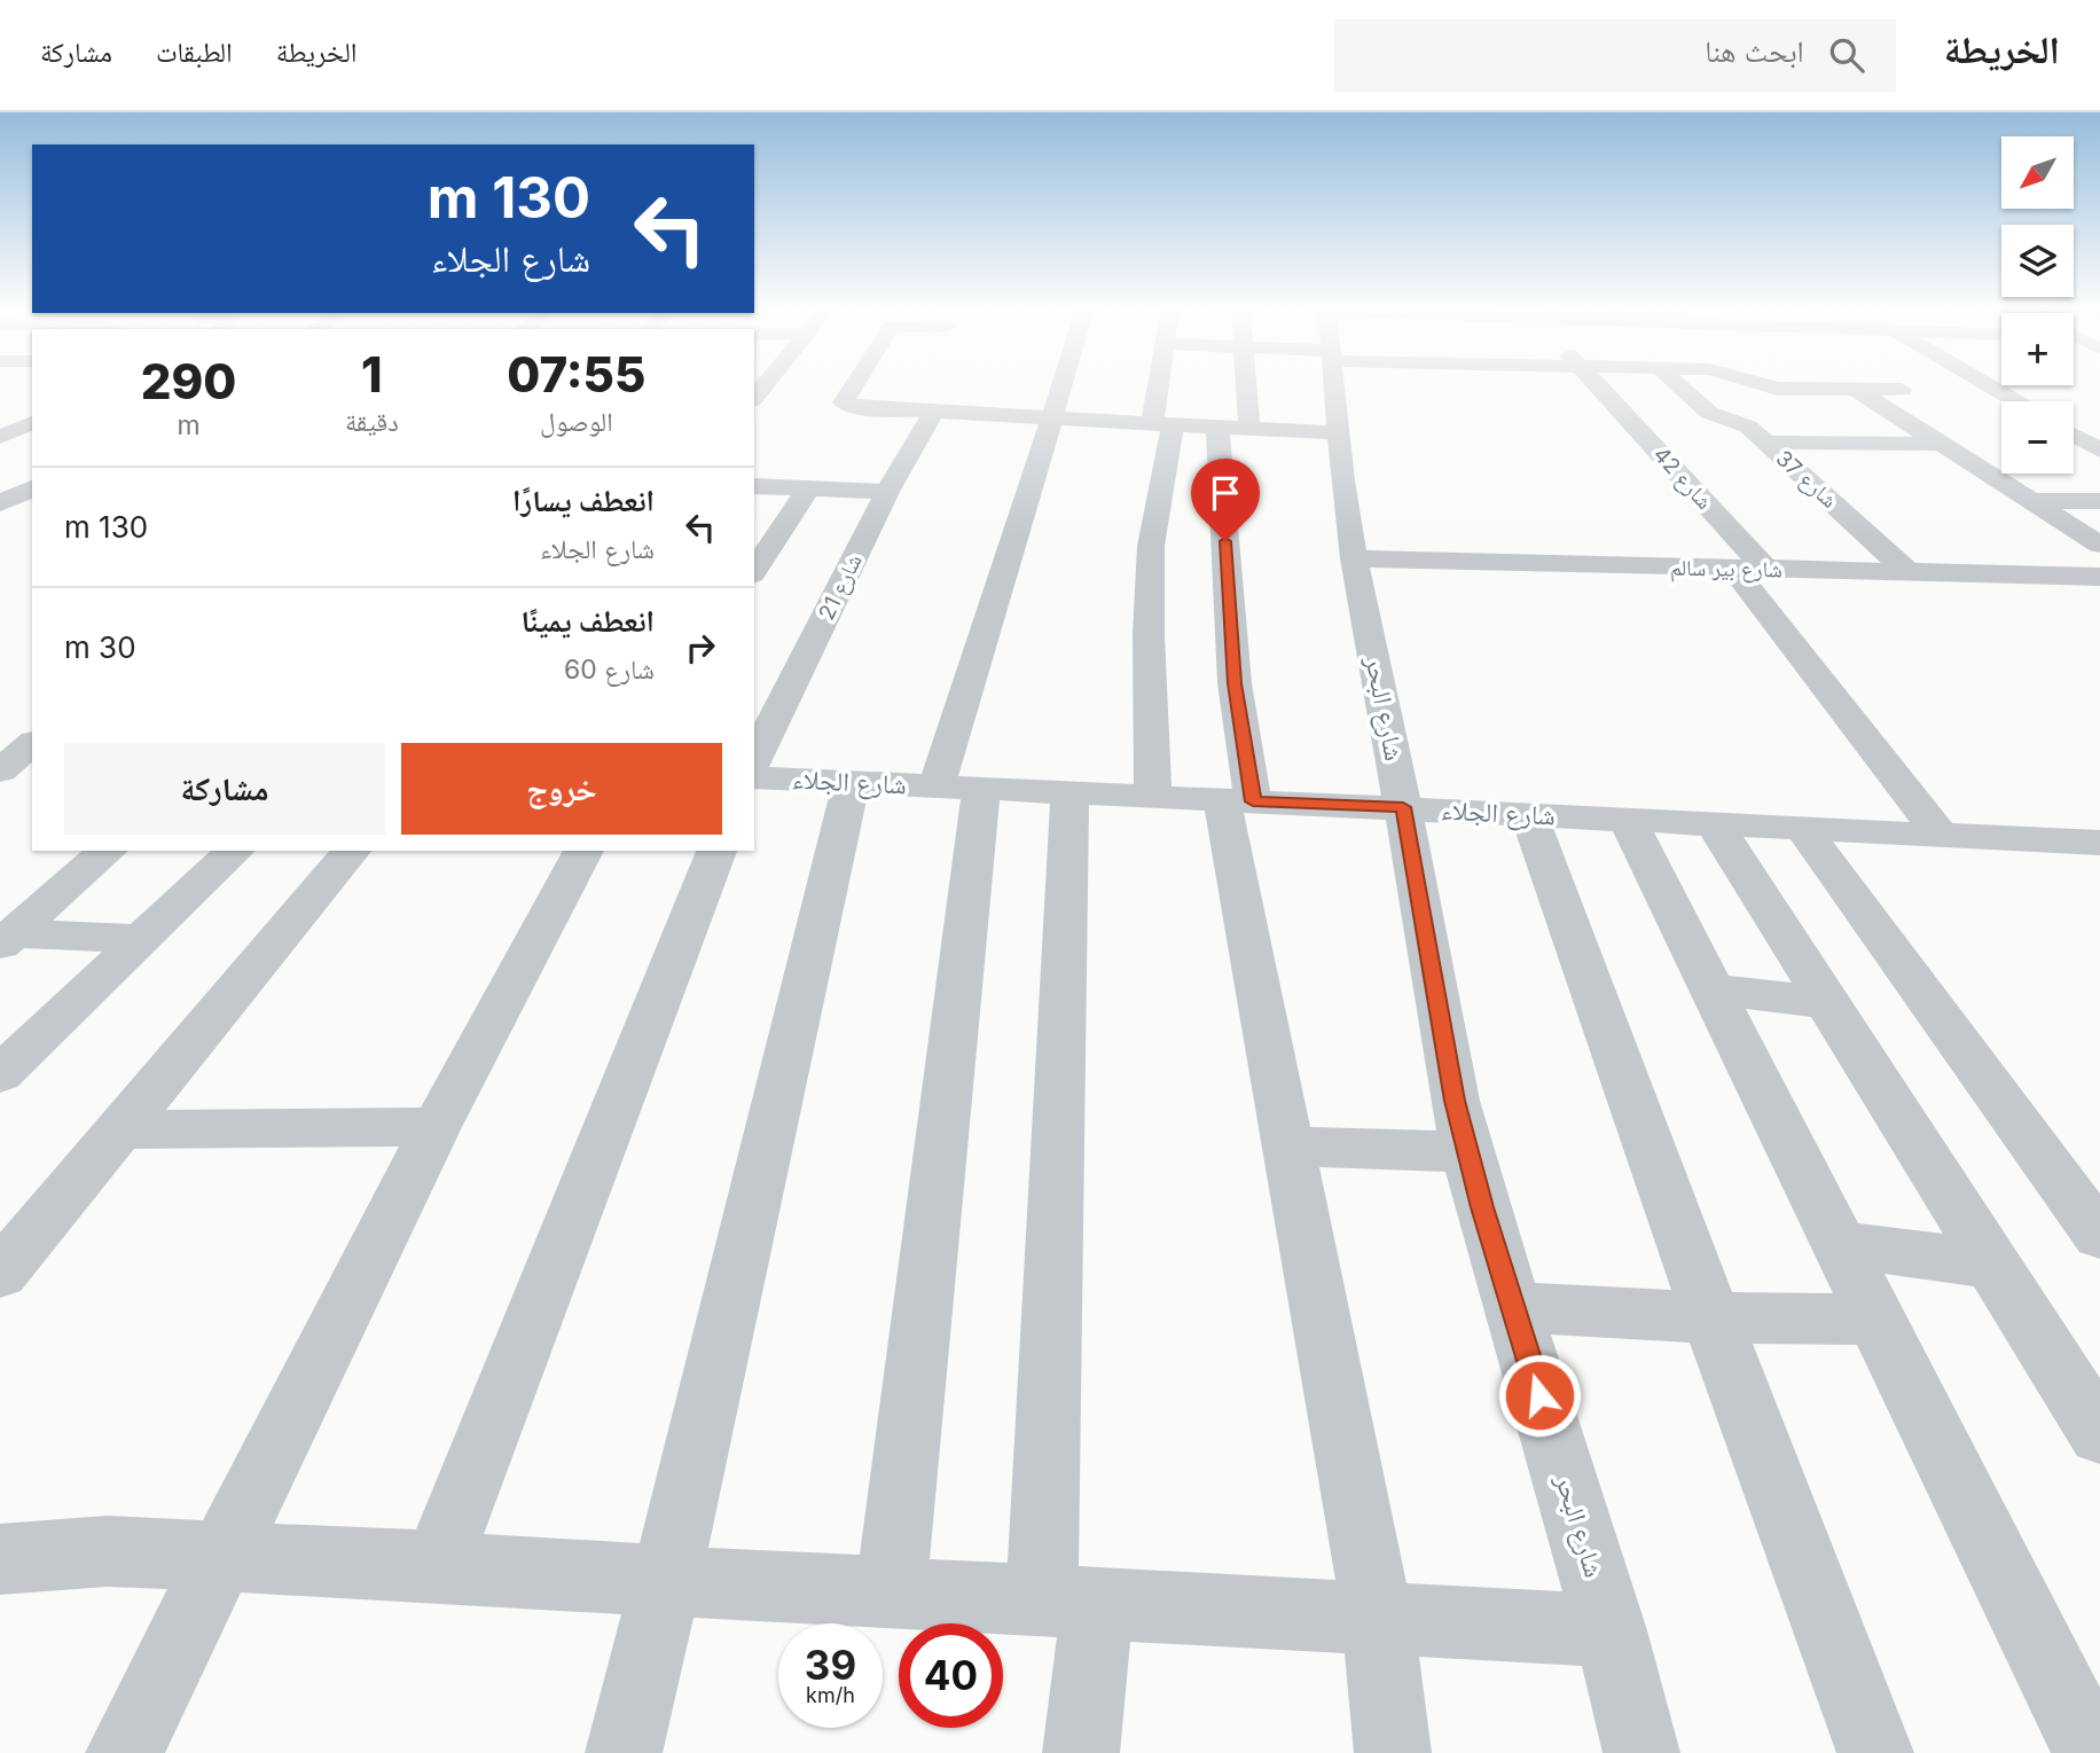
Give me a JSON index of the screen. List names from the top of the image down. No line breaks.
{"streets":{"street":["شارع 42","شارع 37","شارع بير سالم","شارع 21","شارع البحر","شارع الجلاء"]},"crossings":[["شارع 42","شارع بير سالم"],["شارع 42","شارع الجلاء"],["شارع 37","شارع بير سالم"],["شارع بير سالم","شارع البحر"],["شارع البحر","شارع الجلاء"]],"north":"bottom left","page":{"header":"الخريطة","search":"ابحث هنا","nav":["الخريطة","الطبقات","مشاركة"],"map_buttons":["+","−"],"turn":["130 m","شارع الجلاء"],"eta":["07:55","الوصول","1","دقيقة","290","m"],"list":[{"name":"انعطف يسارًا","note":"شارع الجلاء","value":"130 m"},{"name":"انعطف يمينًا","note":"شارع 60","value":"30 m"}],"buttons":["خروج","مشاركة"],"speed":"39 km/h","limit":"40"}}
